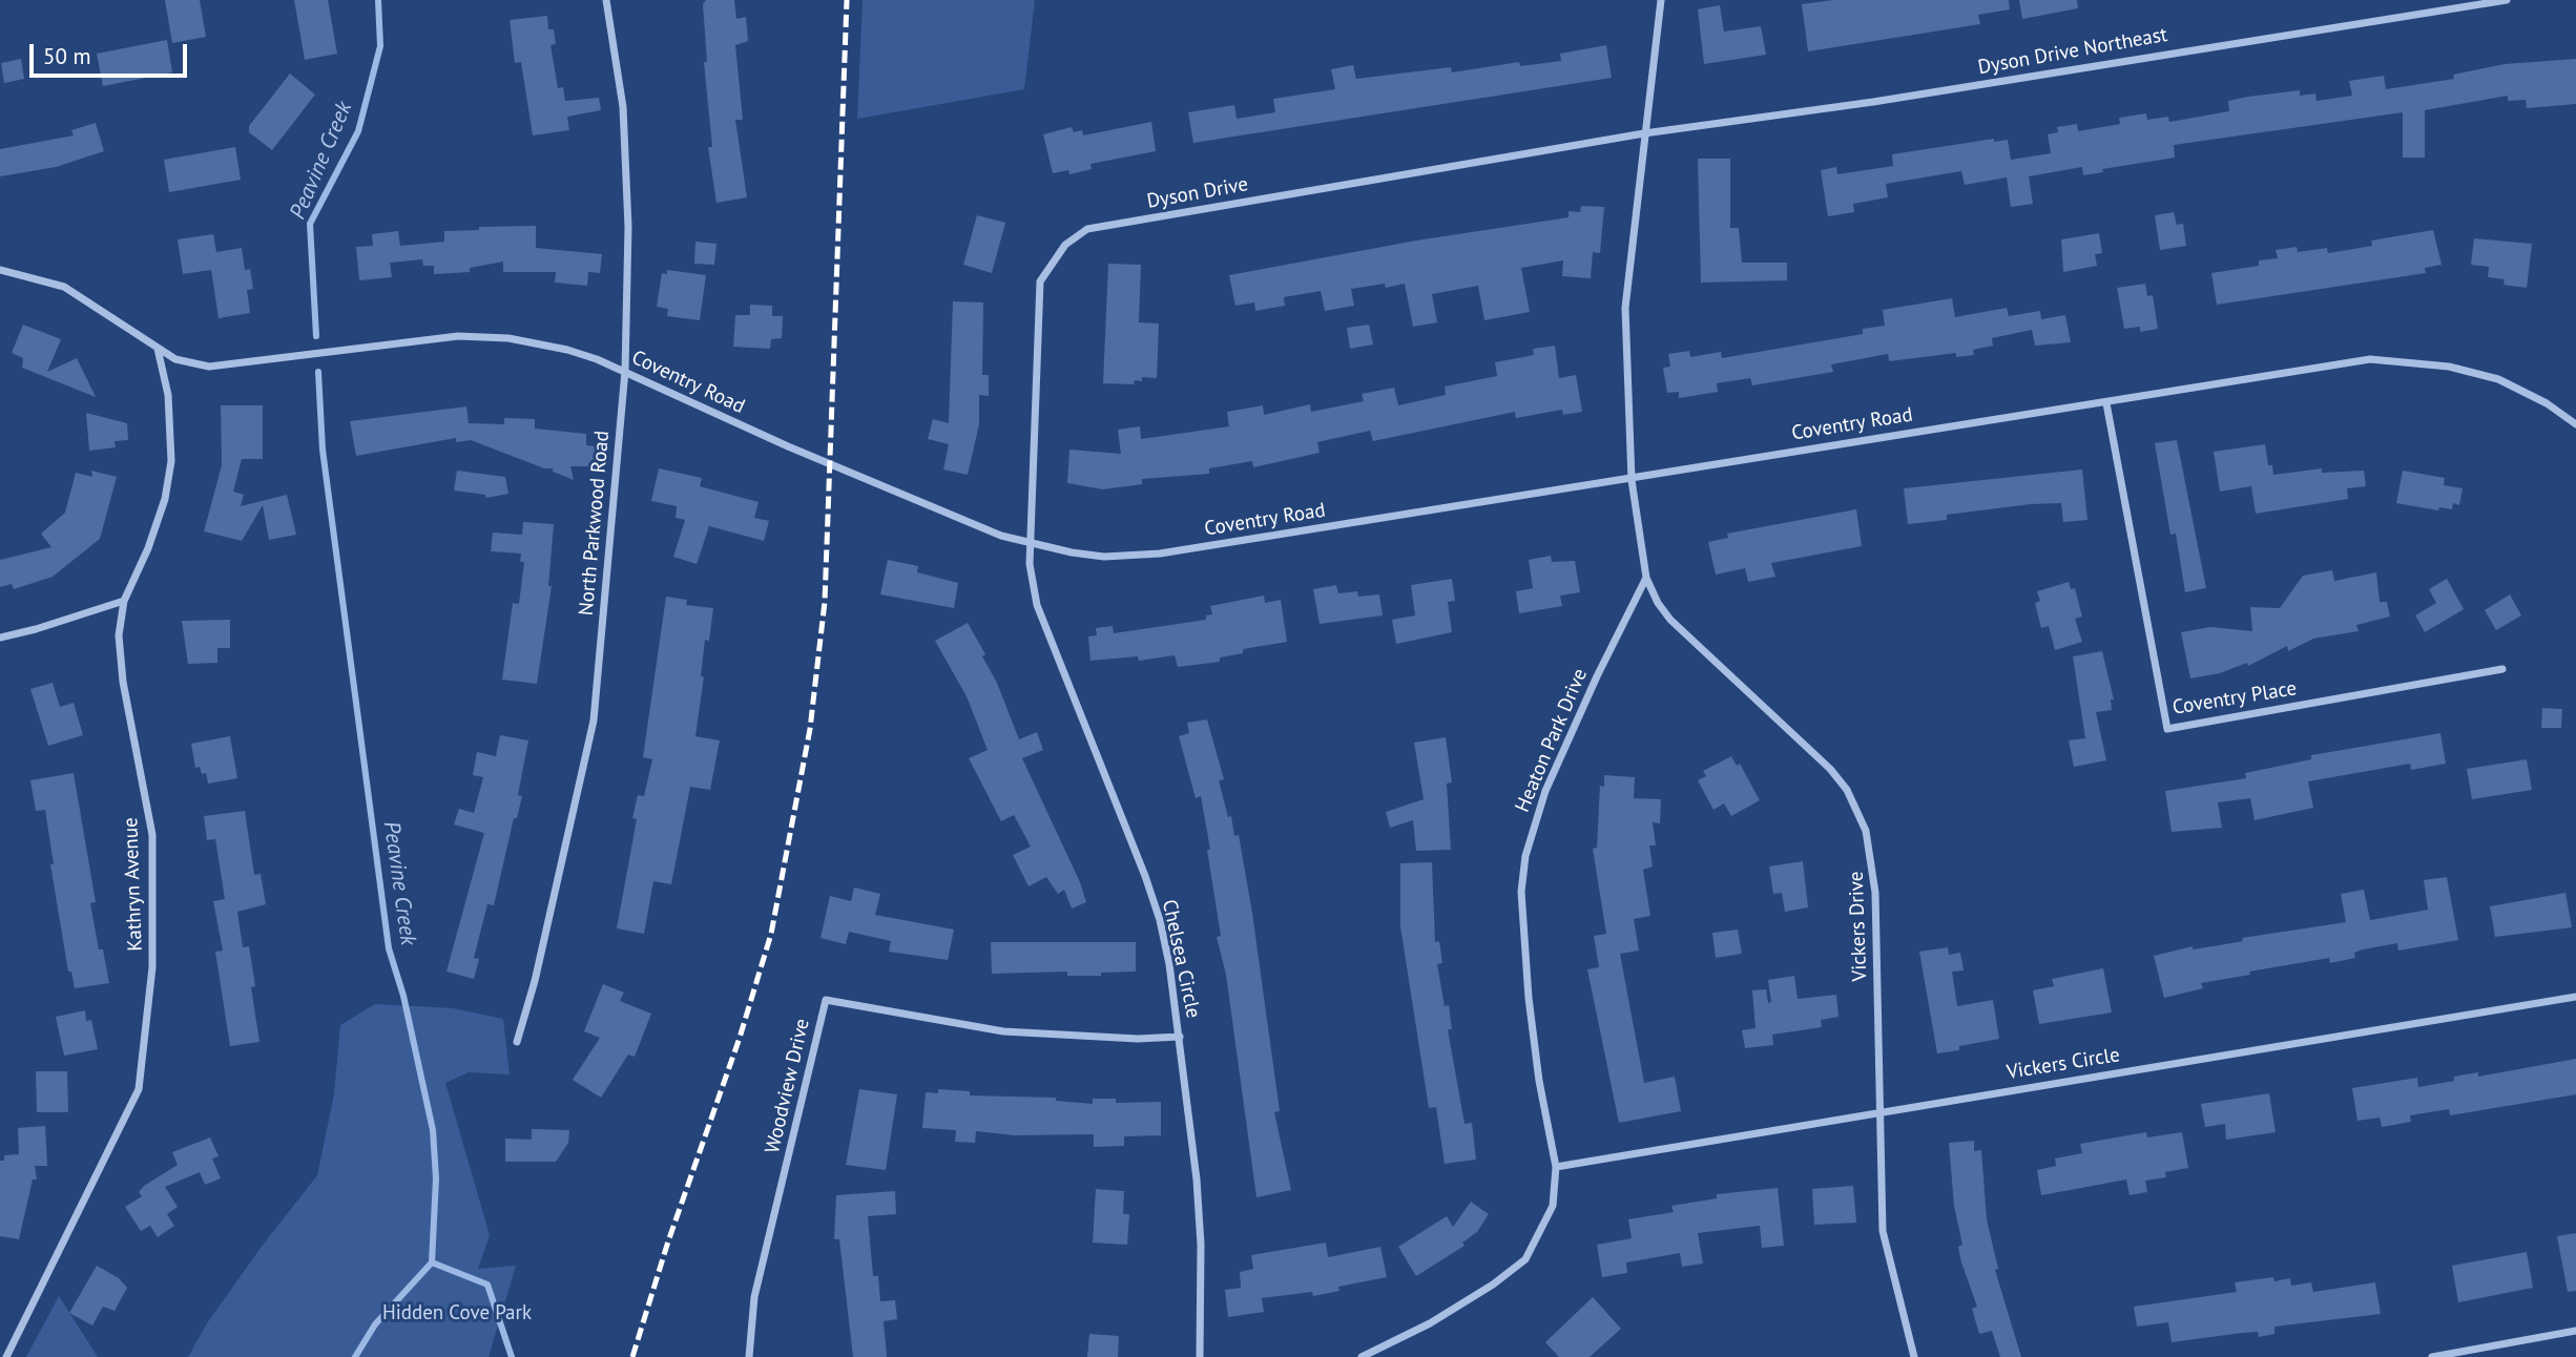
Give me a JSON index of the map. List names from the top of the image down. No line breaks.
{"streets":{"street":["Dyson Drive Northeast","Dyson Drive","Coventry Road","North Parkwood Road","Coventry Place","Heaton Park Drive","Kathryn Avenue","Vickers Drive","Chelsea Circle","Vickers Circle","Woodview Drive"]},"crossings":[["Dyson Drive Northeast","Dyson Drive"],["Dyson Drive","Coventry Road"],["Dyson Drive","Chelsea Circle"],["Coventry Road","North Parkwood Road"],["Coventry Road","Coventry Place"],["Coventry Road","Kathryn Avenue"],["Coventry Road","Chelsea Circle"],["Heaton Park Drive","Vickers Drive"],["Heaton Park Drive","Vickers Circle"],["Vickers Drive","Vickers Circle"],["Chelsea Circle","Woodview Drive"]],"water":["Peavine Creek"],"parks":["Hidden Cove Park"],"scale_bar":"50 m"}
